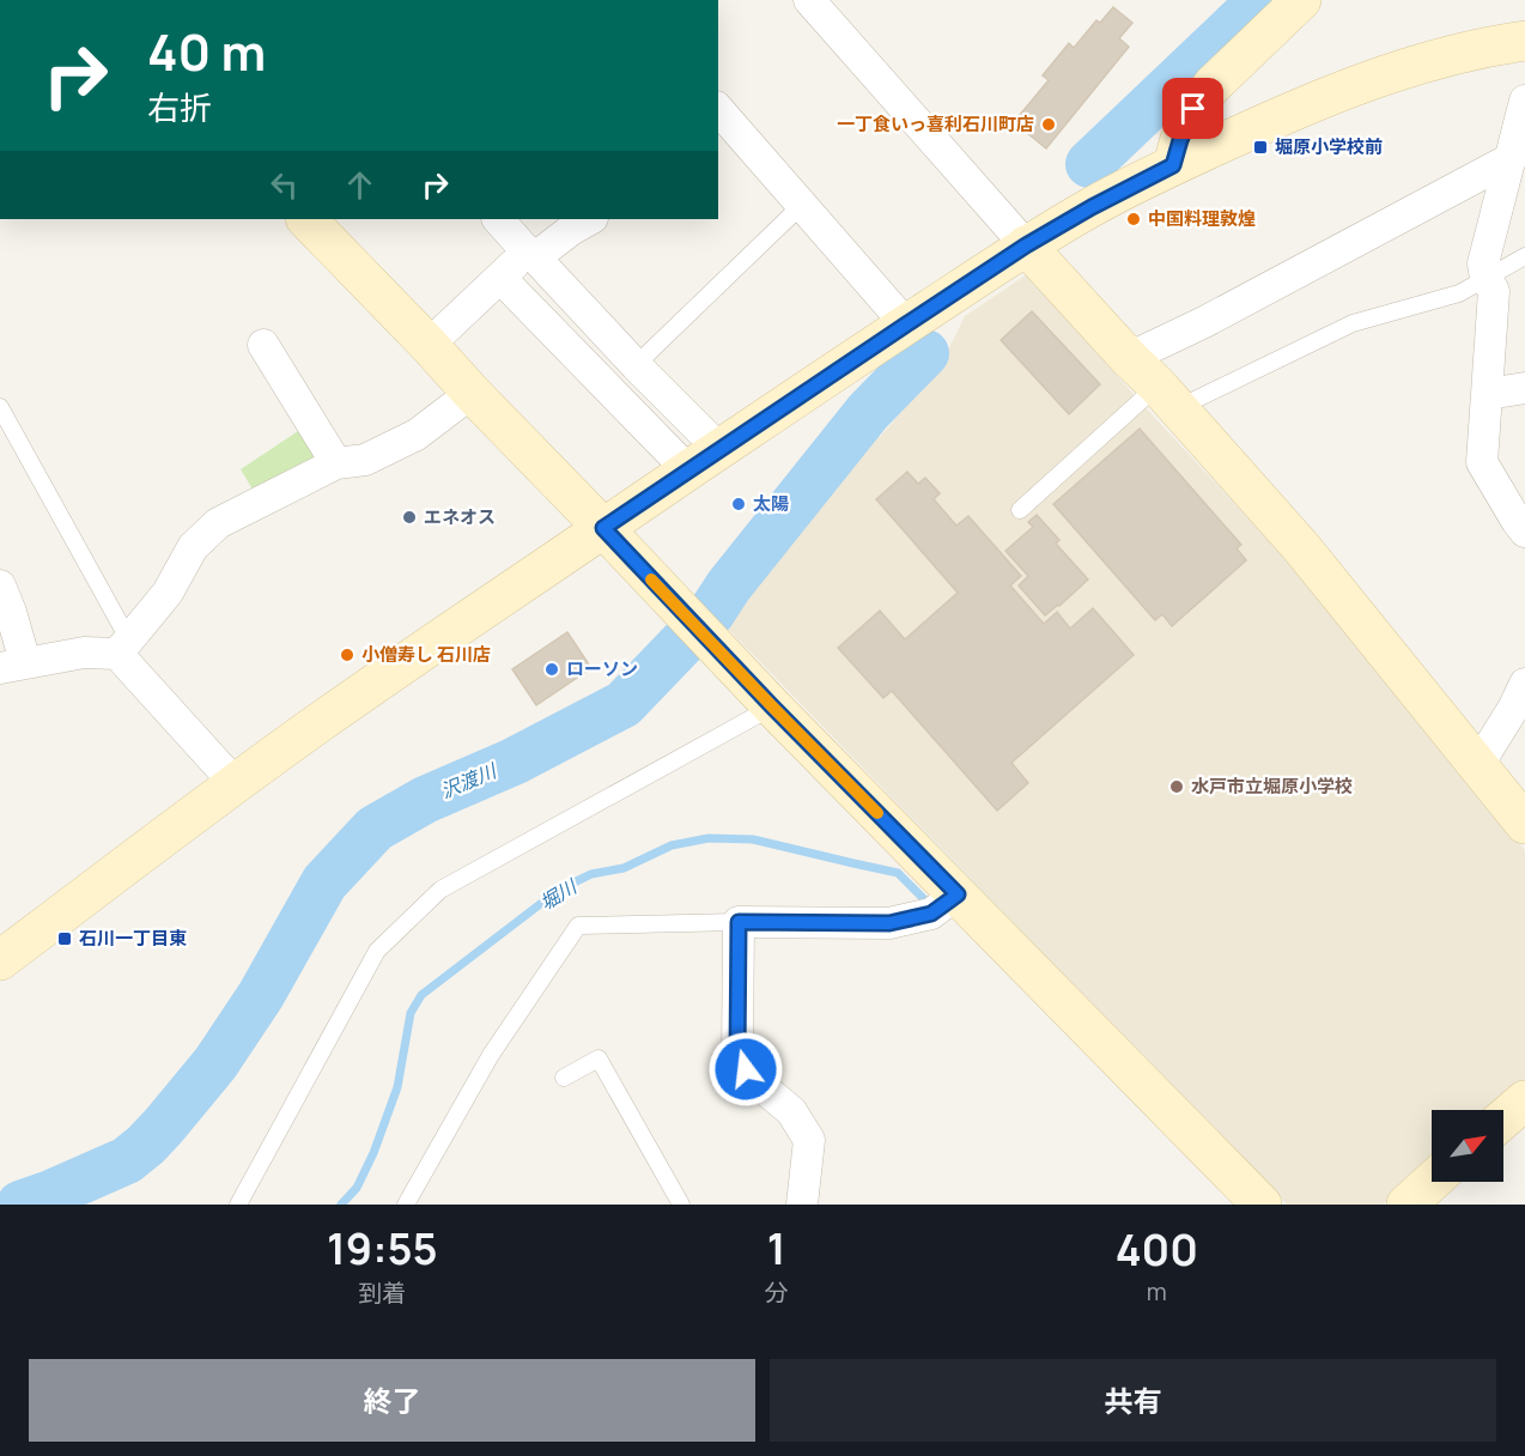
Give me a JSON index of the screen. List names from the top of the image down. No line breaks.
{"water":["沢渡川","堀川"],"places":{"other":["一丁食いっ喜利石川町店","中国料理敦煌","太陽","エネオス","小僧寿し 石川店","ローソン","水戸市立堀原小学校"],"transit":["堀原小学校前","石川一丁目東"]},"north":"top right","page":{"turn":["40 m","右折"],"eta":["19:55","到着","1","分","400","m"],"buttons":["終了","共有"]}}
